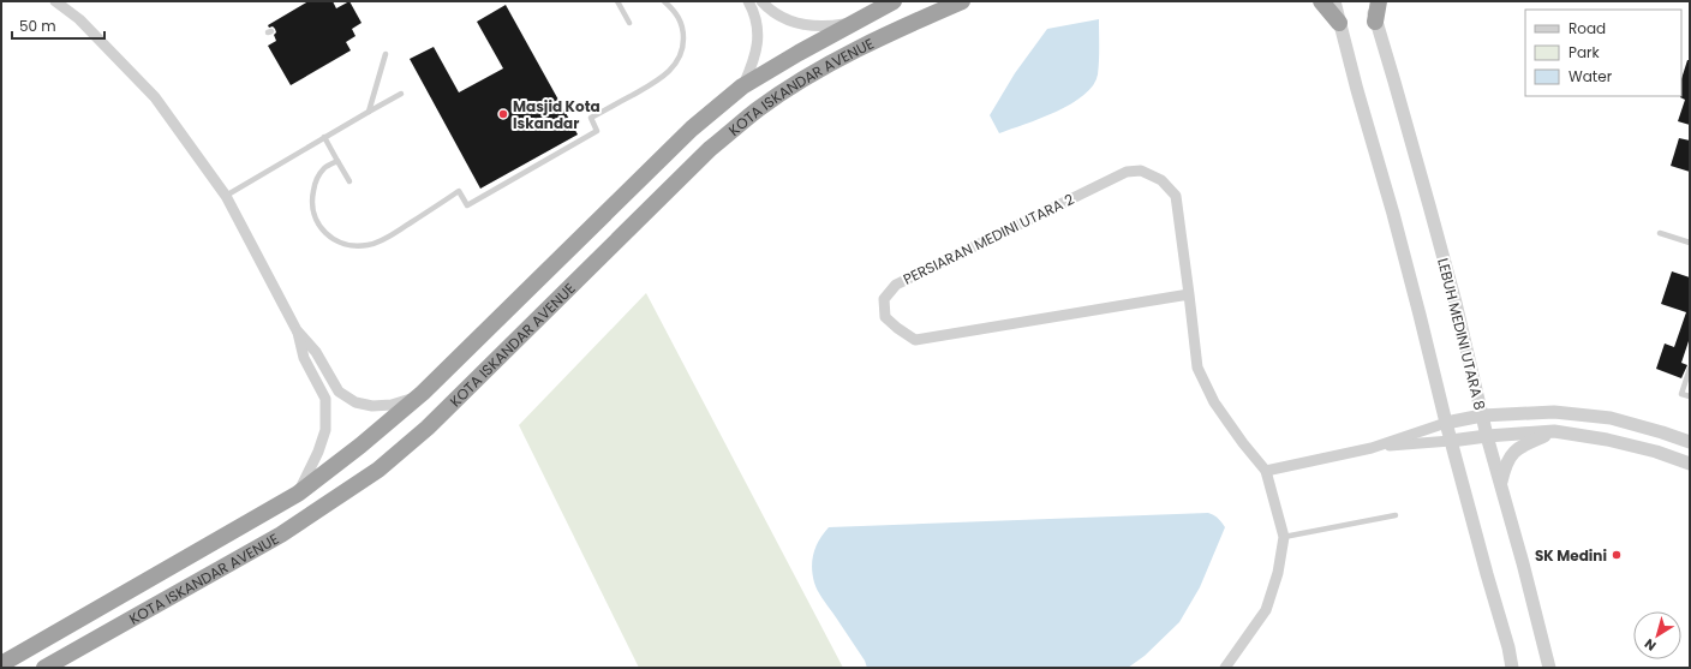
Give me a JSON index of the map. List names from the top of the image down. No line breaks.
{"streets":{"highway":["KOTA ISKANDAR AVENUE"],"street":["PERSIARAN MEDINI UTARA 2","LEBUH MEDINI UTARA 8"]},"places":["Masjid Kota Iskandar","SK Medini"],"legend":["Road","Park","Water"],"scale_bar":"50 m","north":"bottom left"}
